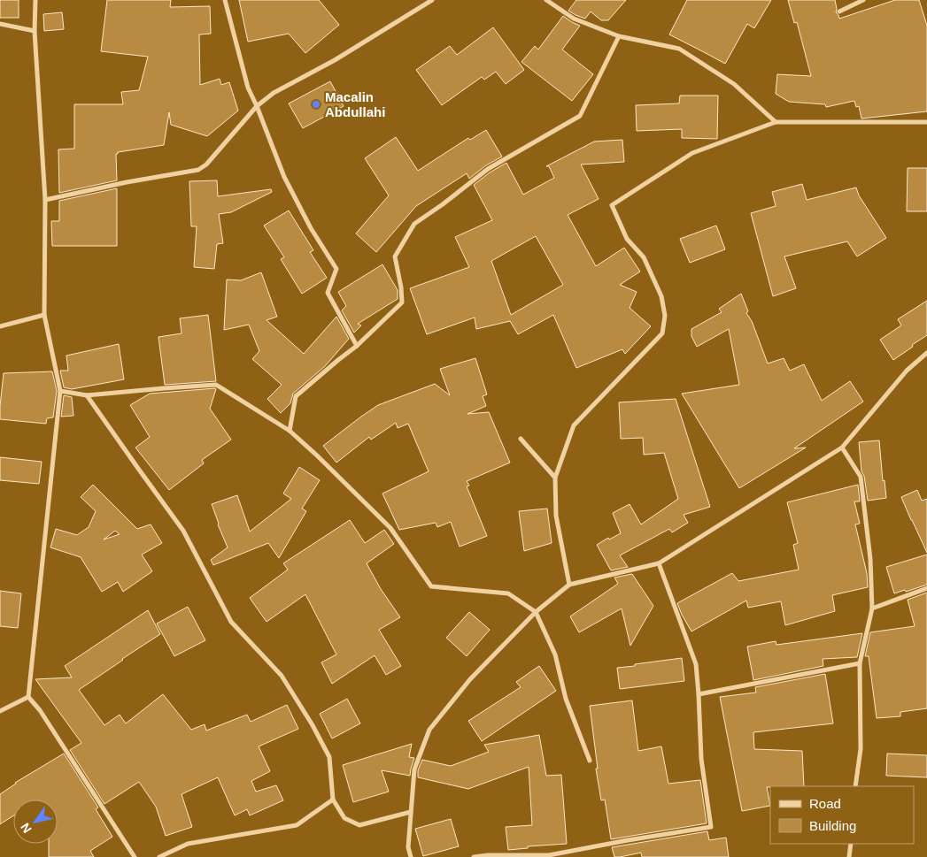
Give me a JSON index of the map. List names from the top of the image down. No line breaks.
{"places":["Macalin Abdullahi"],"legend":["Road","Building"],"north":"bottom left"}
